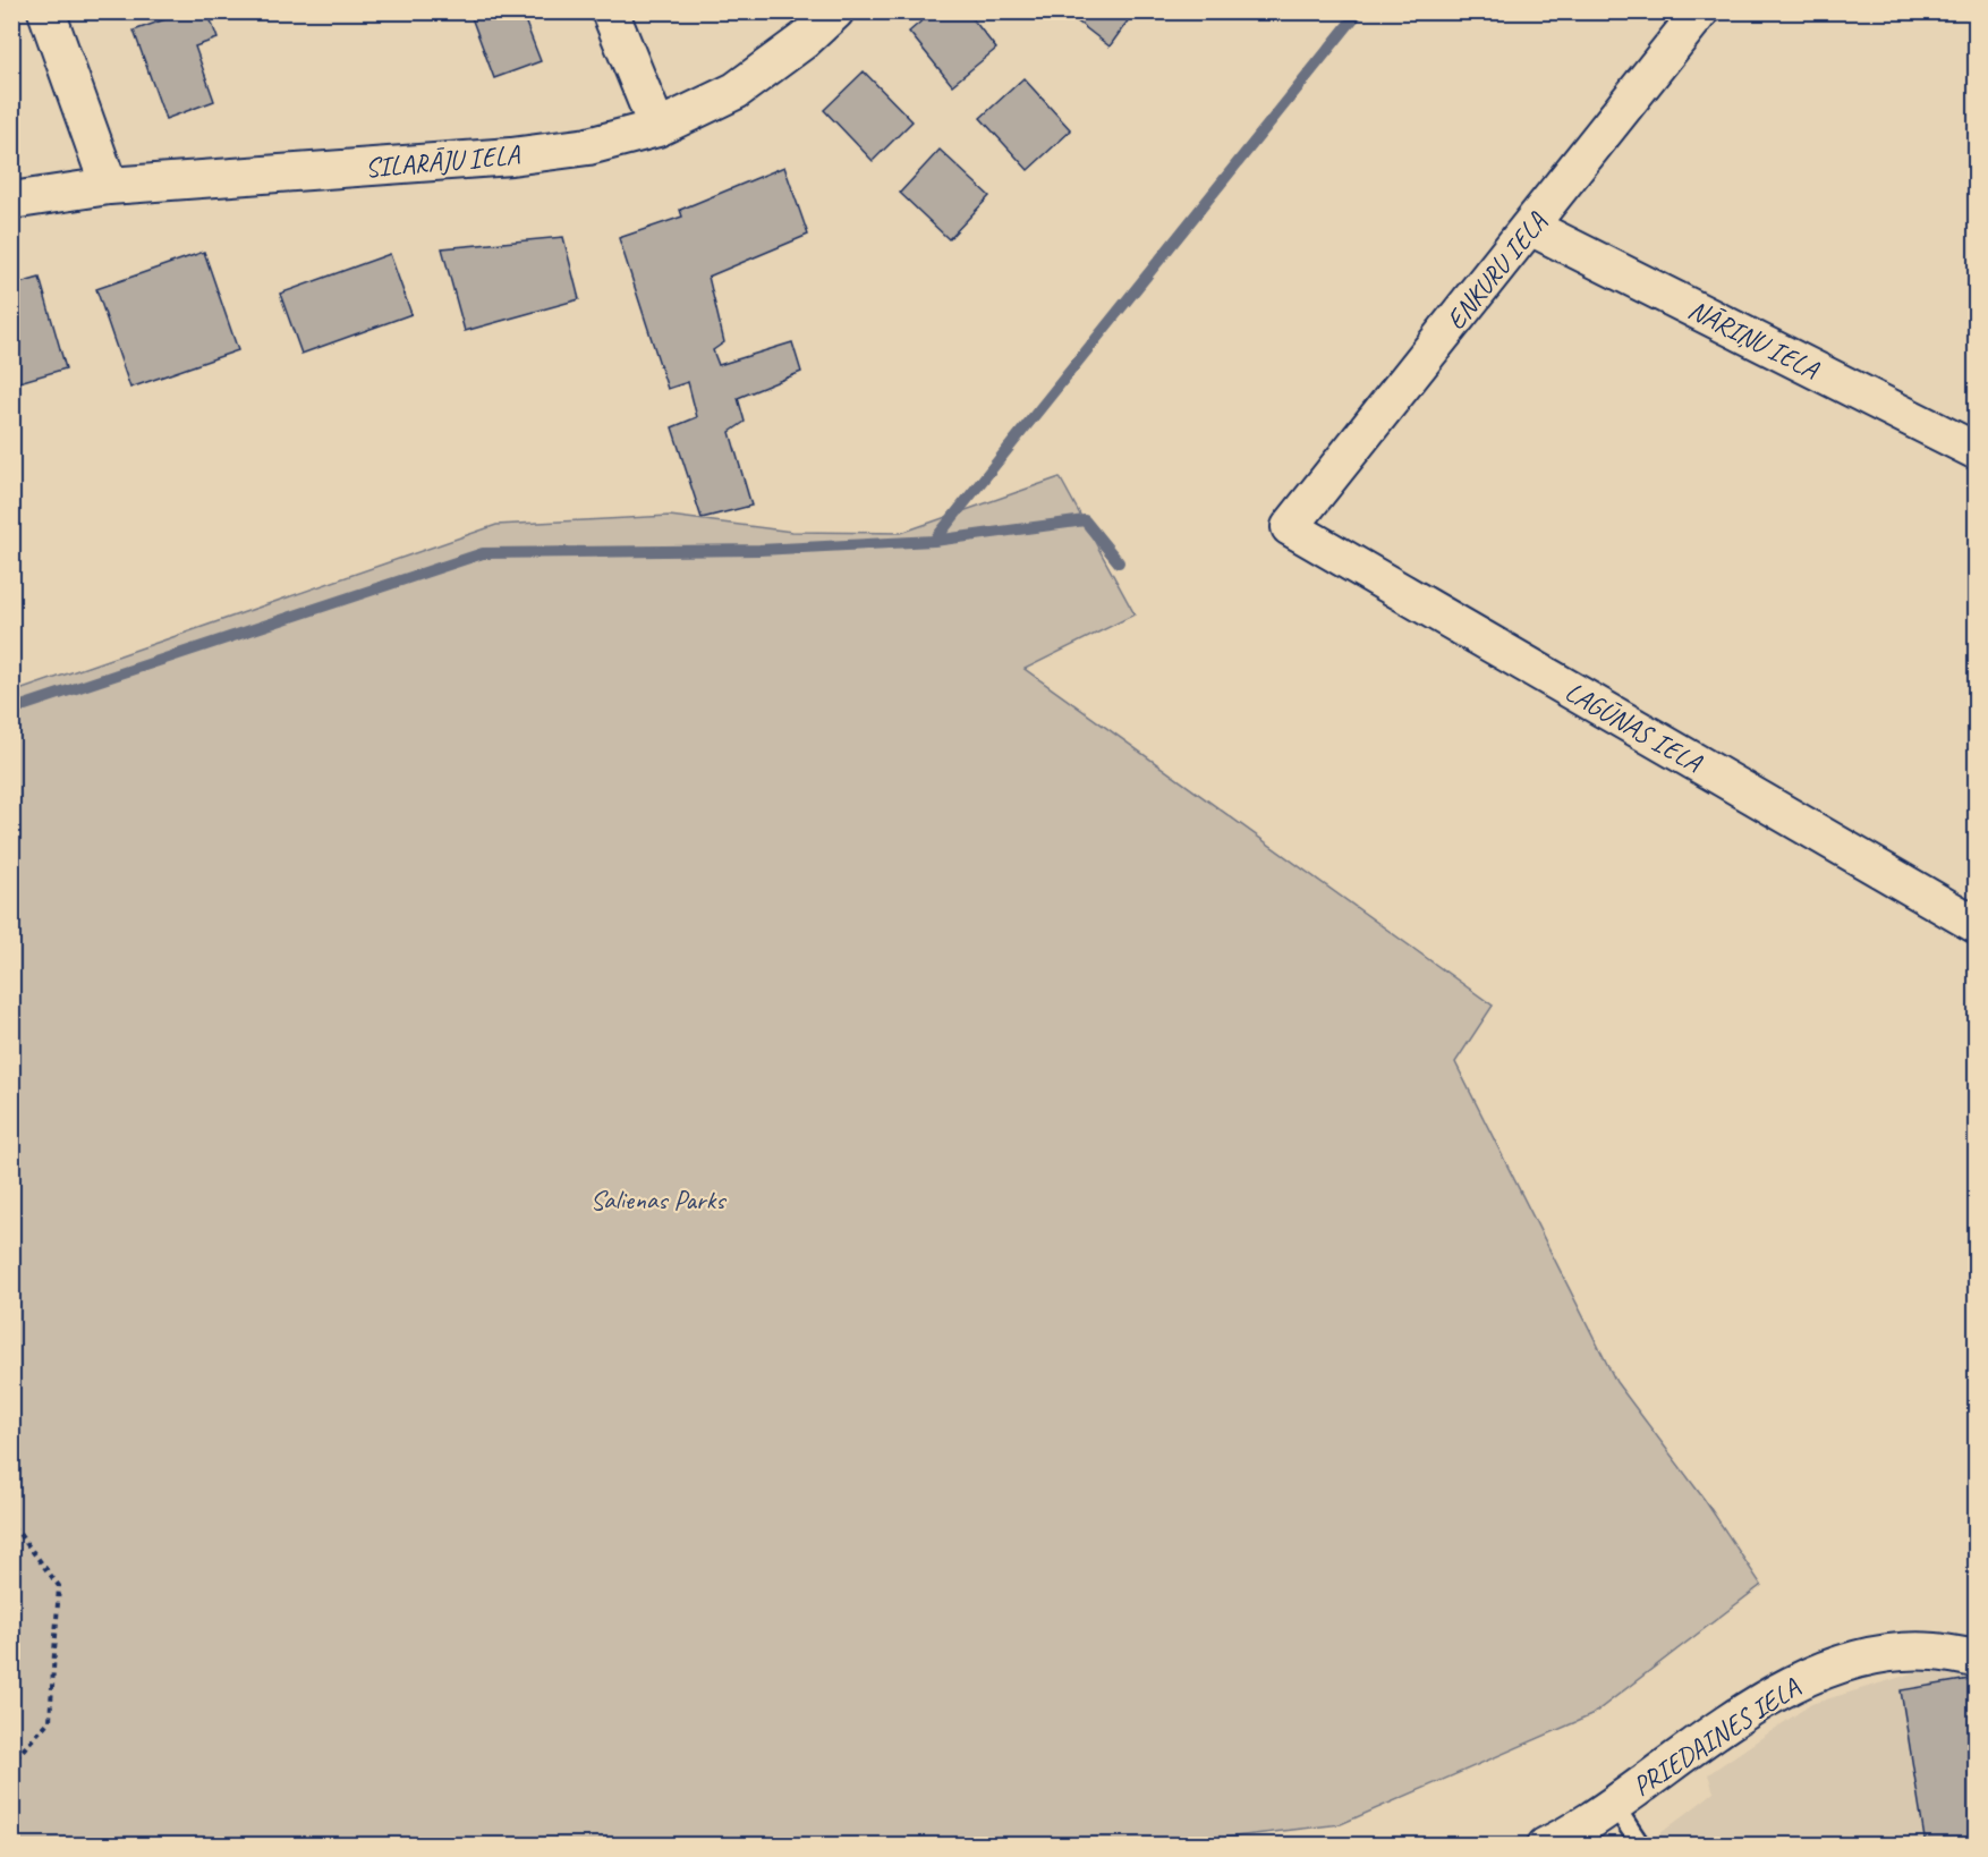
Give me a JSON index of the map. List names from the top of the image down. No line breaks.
{"streets":{"street":["SILARĀJU IELA","ENKURU IELA","NĀRIŅU IELA","LAGŪNAS IELA","PRIEDAINES IELA"]},"crossings":[["ENKURU IELA","NĀRIŅU IELA"],["ENKURU IELA","LAGŪNAS IELA"]],"parks":["Salienas Parks"]}
